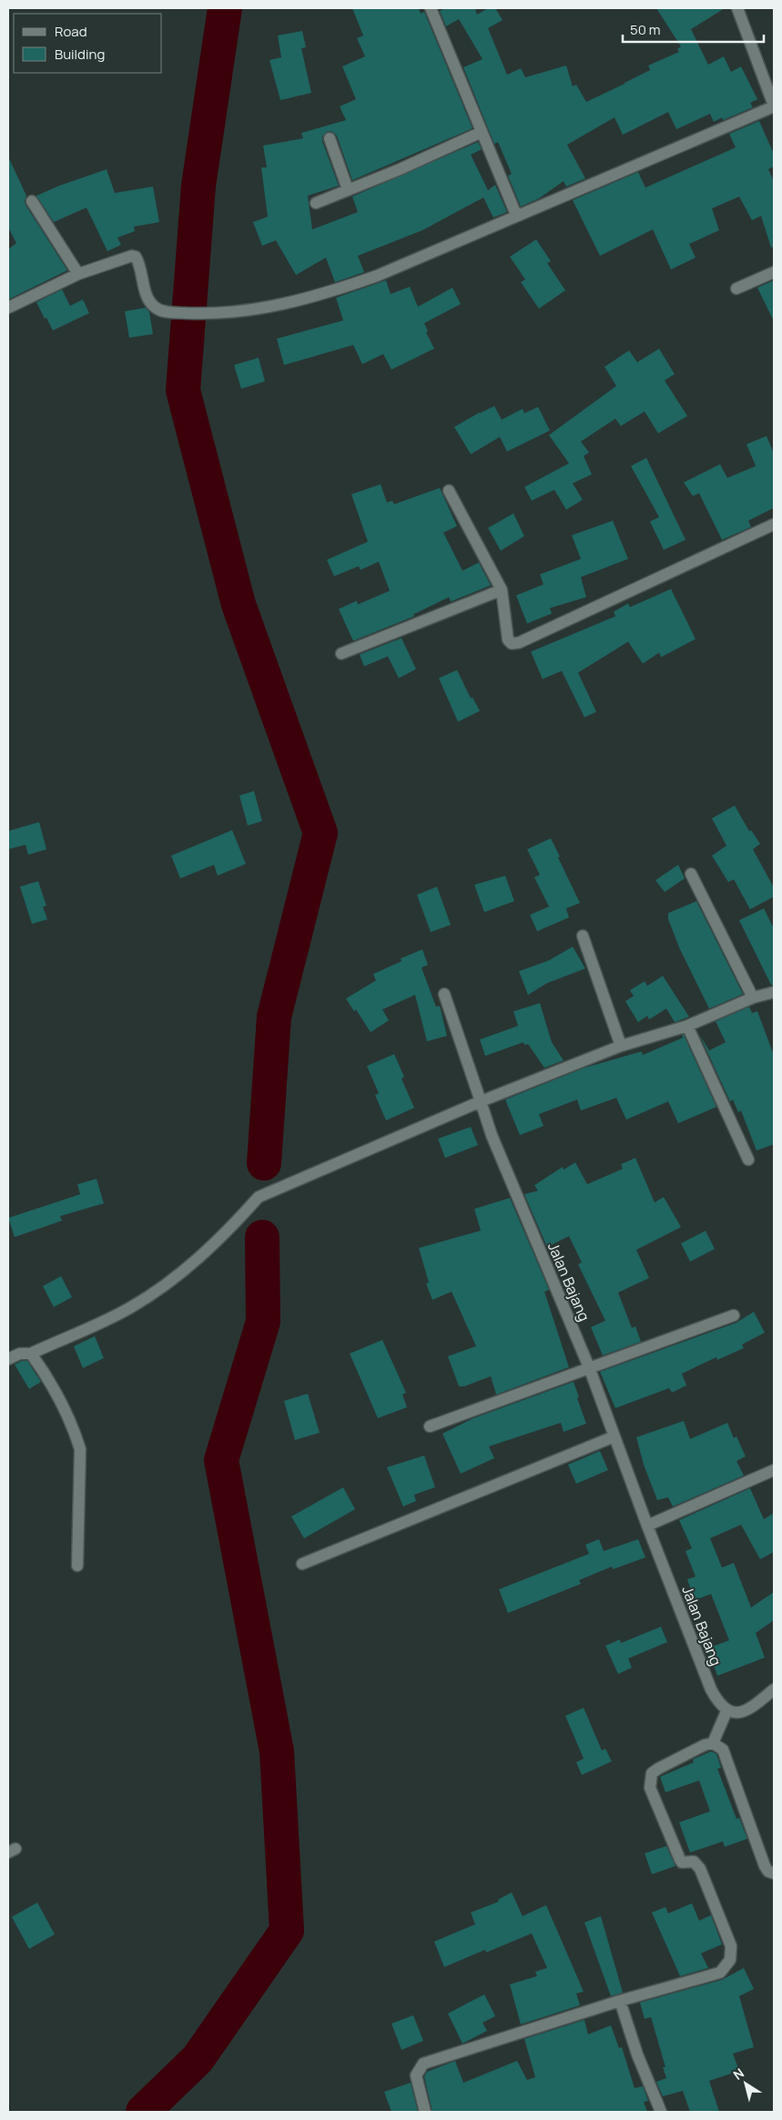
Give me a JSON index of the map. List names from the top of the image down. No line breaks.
{"streets":{"street":["Jalan Bajang"]},"legend":["Road","Building"],"scale_bar":"50 m","north":"top left"}
